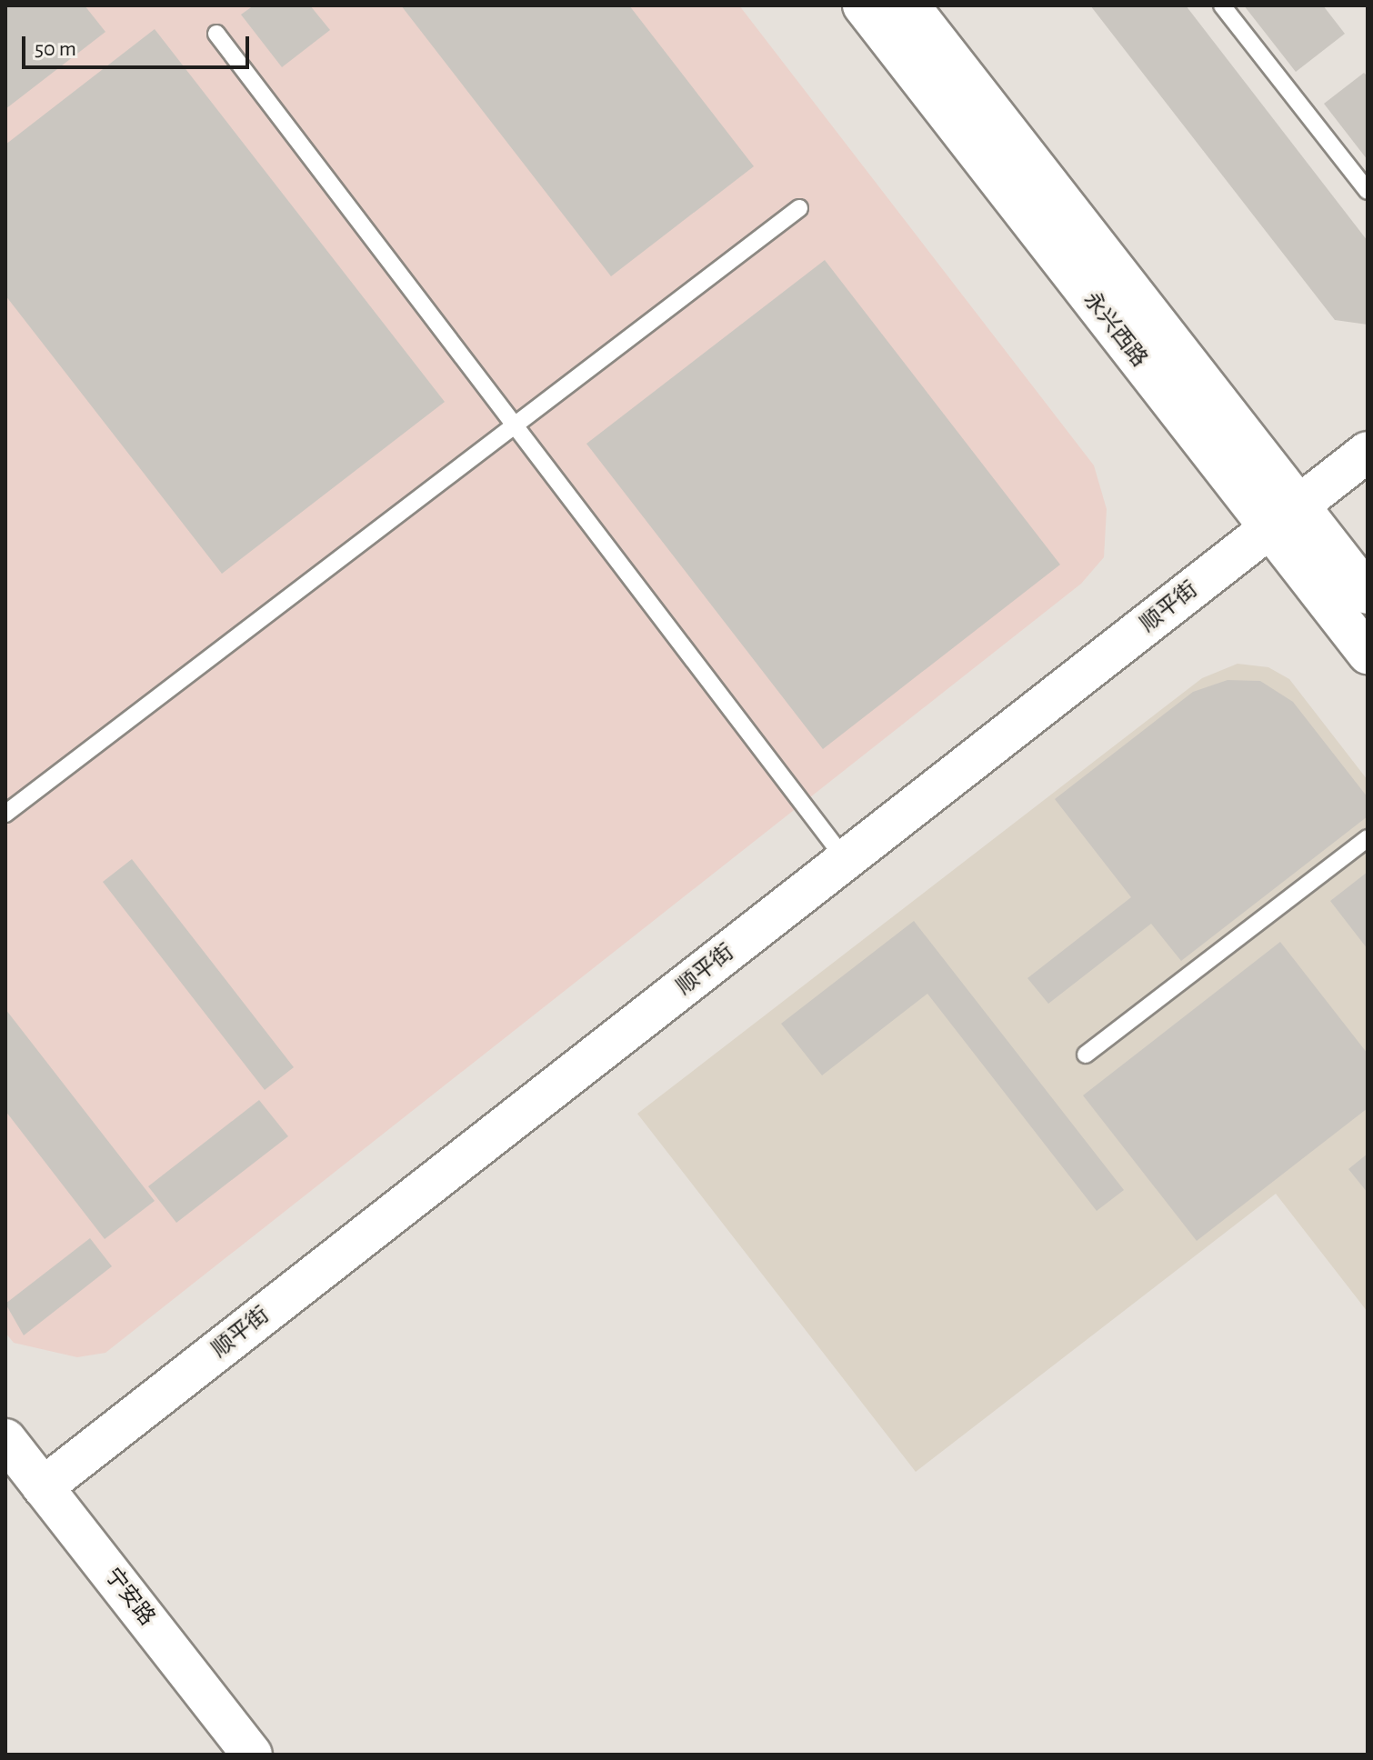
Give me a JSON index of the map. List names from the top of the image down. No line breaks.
{"streets":{"street":["永兴西路","顺平街","宁安路"]},"crossings":[["永兴西路","顺平街"],["顺平街","宁安路"]],"scale_bar":"50 m"}
